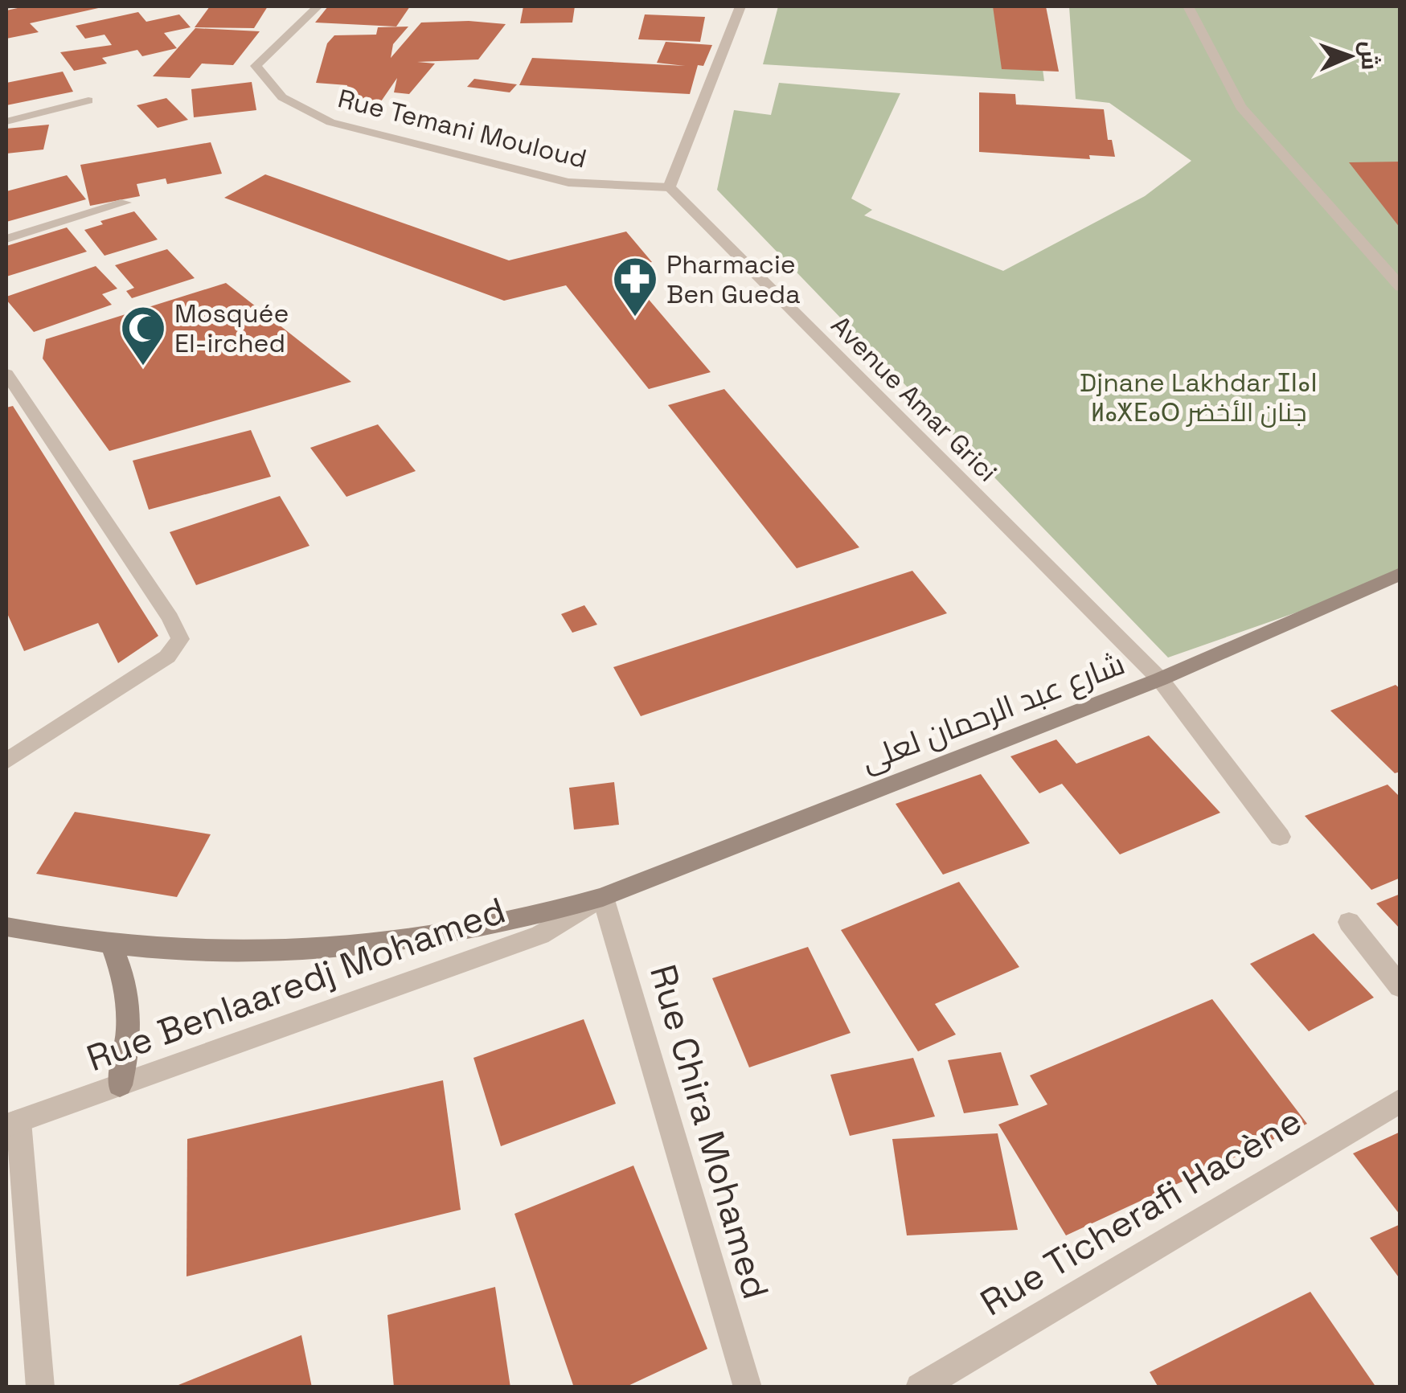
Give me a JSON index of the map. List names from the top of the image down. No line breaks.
{"streets":{"main road":["شارع عبد الرحمان لعلى"],"street":["Rue Temani Mouloud","Avenue Amar Grici","Rue Benlaaredj Mohamed","Rue Chira Mohamed","Rue Ticherafi Hacène"]},"crossings":[["Rue Temani Mouloud","Avenue Amar Grici"],["Avenue Amar Grici","شارع عبد الرحمان لعلى"],["شارع عبد الرحمان لعلى","Rue Benlaaredj Mohamed"],["شارع عبد الرحمان لعلى","Rue Chira Mohamed"],["Rue Benlaaredj Mohamed","Rue Chira Mohamed"]],"parks":["Djnane Lakhdar ⵊⵏⴰⵏ ⵍⴰⵅⴹⴰⵔ جنان الأخضر"],"places":{"pharmacy":["Pharmacie Ben Gueda"],"mosque":["Mosquée El-irched"]},"north":"right"}
